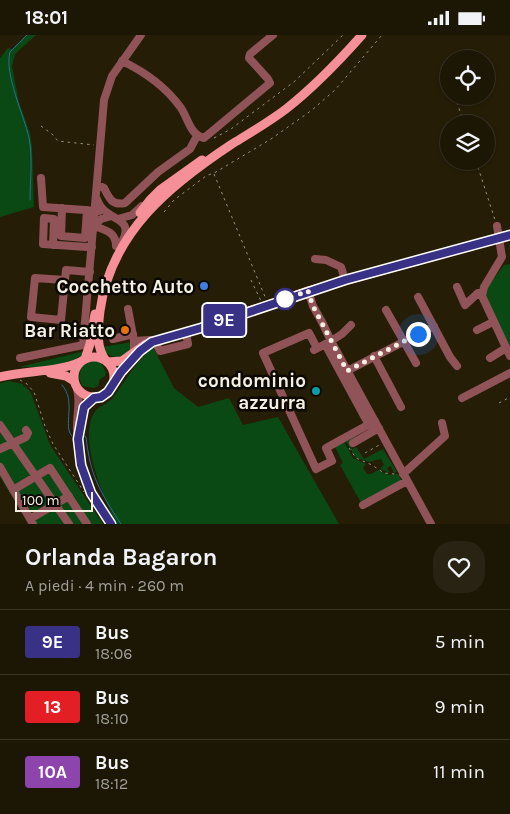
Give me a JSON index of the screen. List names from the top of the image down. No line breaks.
{"places":["Cocchetto Auto","Bar Riatto","condominio azzurra"],"lines":["bus line 9E"],"scale_bar":"100 m","page":{"status":"18:01","on_map":"9E","scale":"100 m","heading":["Orlanda Bagaron","A piedi · 4 min · 260 m"],"list":[{"mark":"9E","name":"Bus","note":"18:06","value":"5 min"},{"mark":"13","name":"Bus","note":"18:10","value":"9 min"},{"mark":"10A","name":"Bus","note":"18:12","value":"11 min"}]}}
